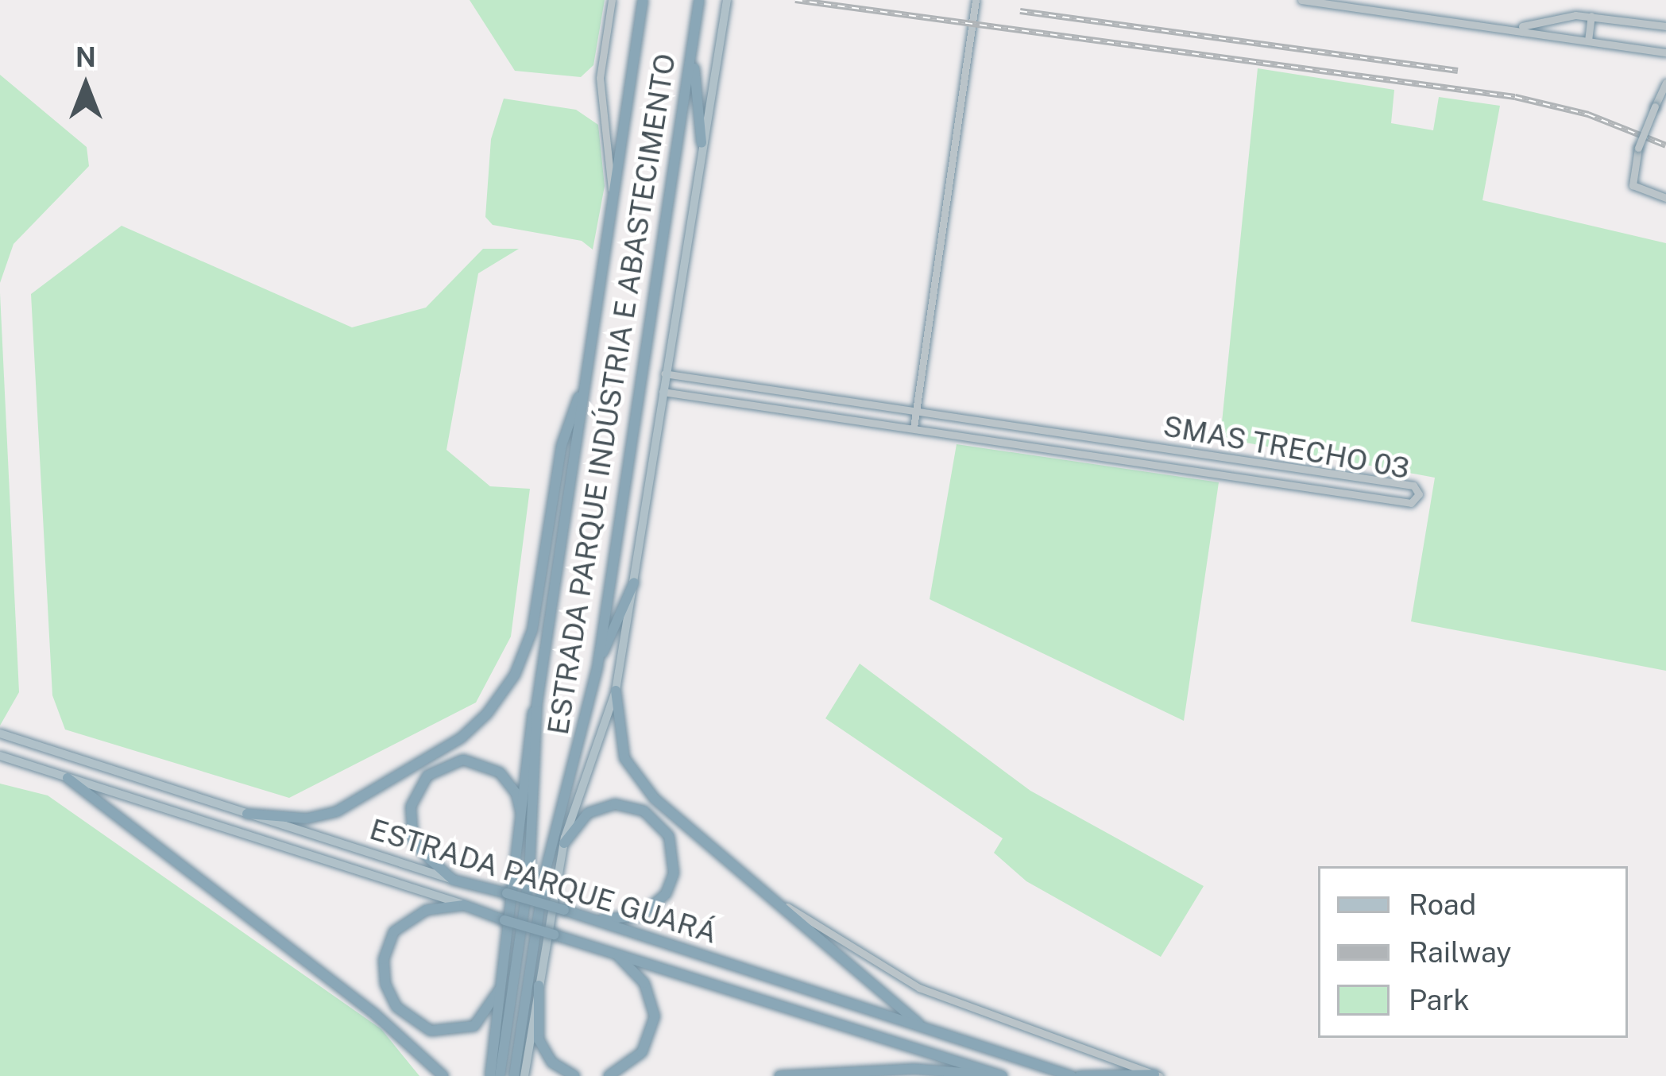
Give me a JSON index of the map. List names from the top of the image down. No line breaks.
{"streets":{"highway":["ESTRADA PARQUE INDÚSTRIA E ABASTECIMENTO","ESTRADA PARQUE GUARÁ"],"street":["SMAS TRECHO 03"]},"legend":["Road","Railway","Park"],"north":"top"}
